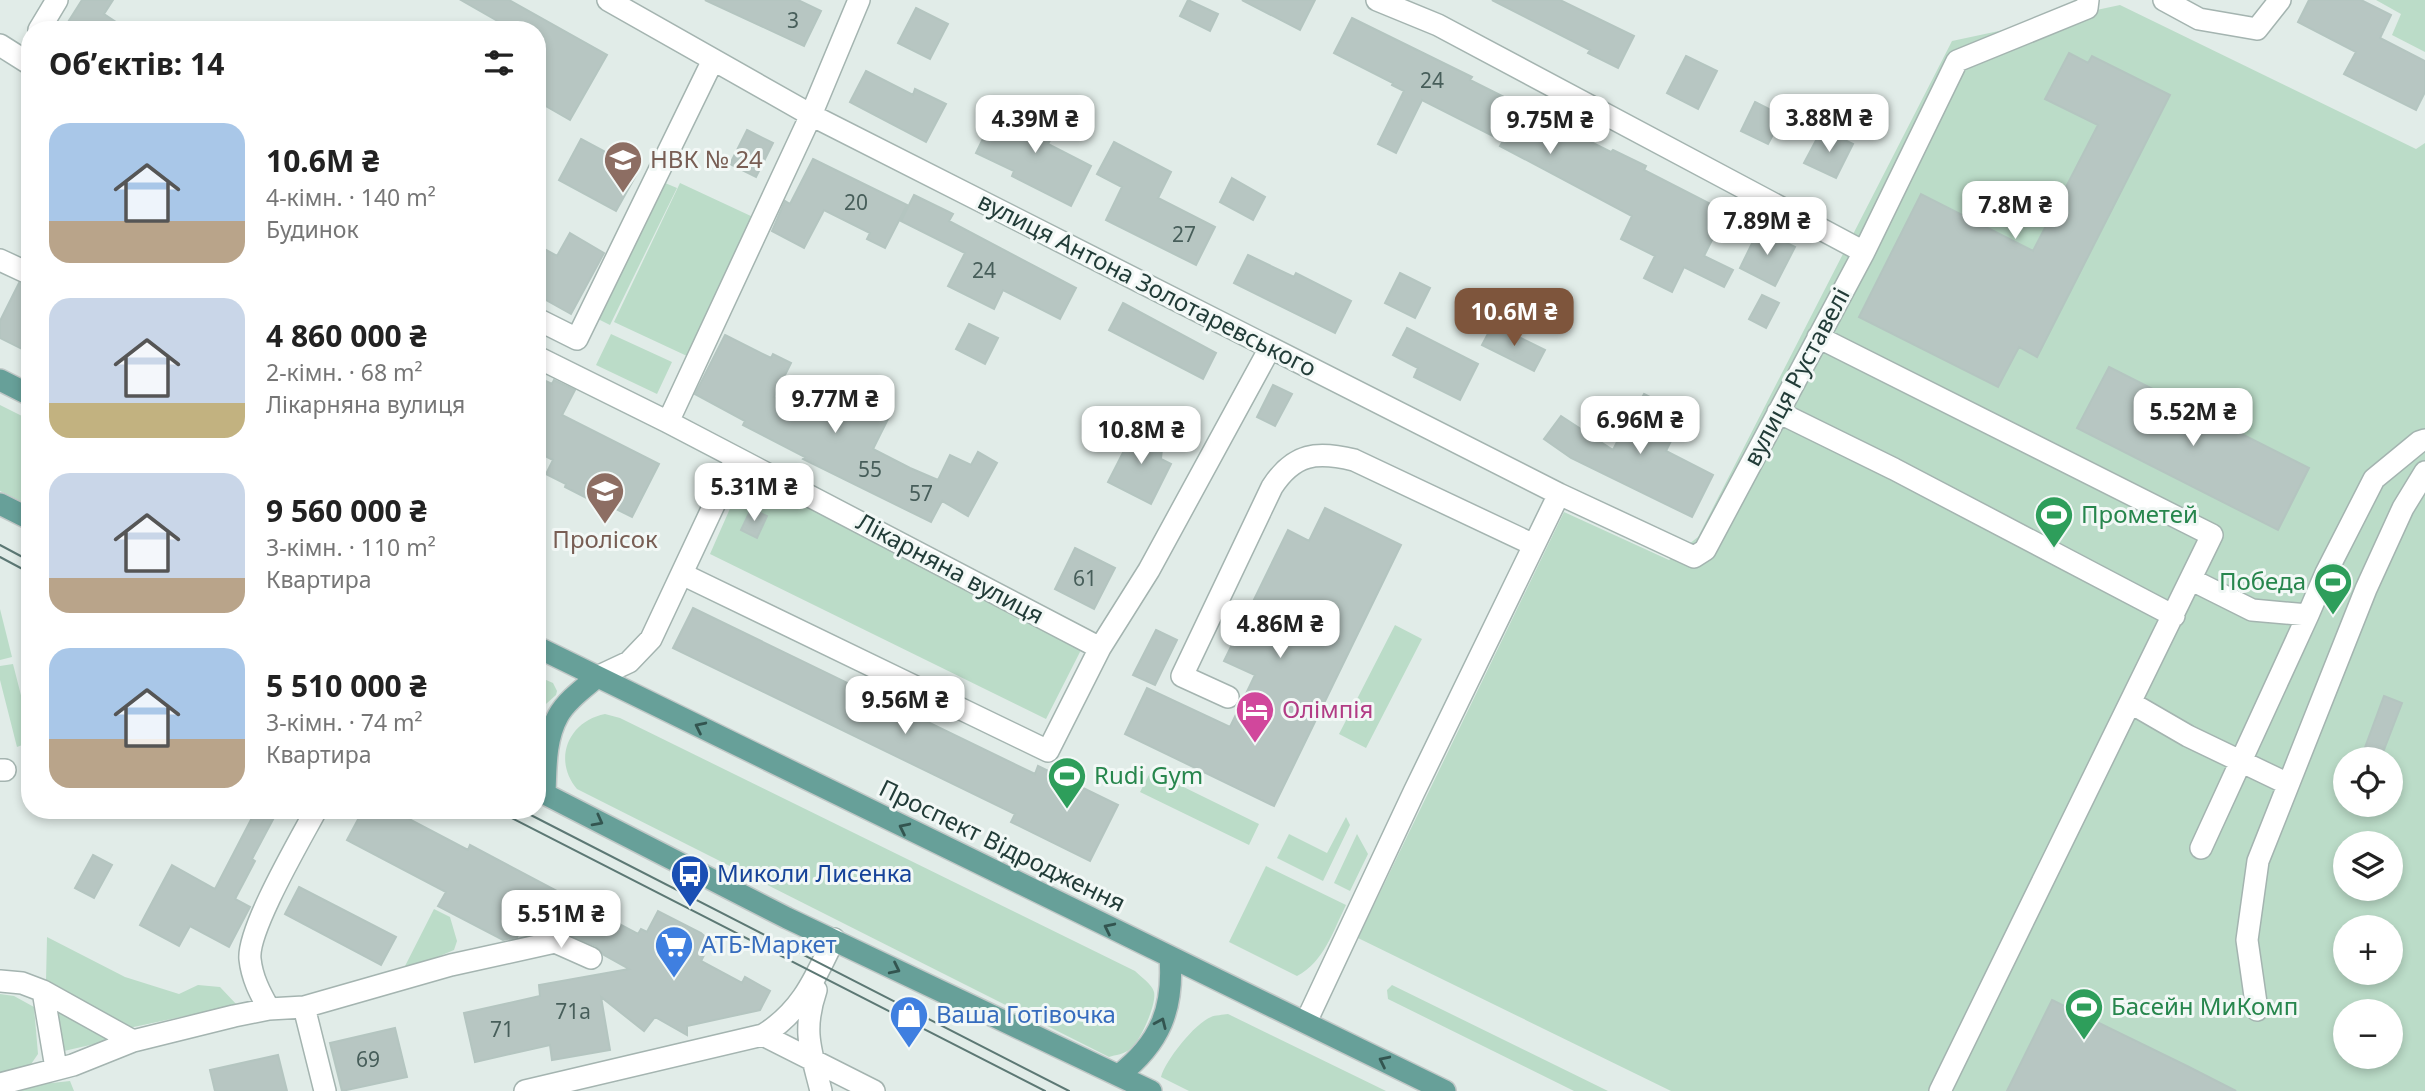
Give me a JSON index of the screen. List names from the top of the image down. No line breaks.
{"streets":{"main road":["Проспект Відродження"],"street":["вулиця Антона Золотаревського","вулиця Руставелі","Лікарняна вулиця"]},"crossings":[["вулиця Антона Золотаревського","вулиця Руставелі"]],"places":{"school or university":["НВК № 24","Пролісок"],"sports":["Прометей","Победа","Rudi Gym","Басейн МиКомп"],"hotel":["Олімпія"],"bus stop":["Миколи Лисенка"],"supermarket":["АТБ-Маркет"],"shop":["Ваша Готівочка"]},"house_numbers":["3","24","20","27","24","55","57","61","71а","71","69"],"page":{"heading":"Об’єктів: 14","price":["3.88M ₴","4.39M ₴","9.75M ₴","7.8M ₴","7.89M ₴","10.6M ₴","9.77M ₴","5.52M ₴","6.96M ₴","10.8M ₴","5.31M ₴","4.86M ₴","9.56M ₴","5.51M ₴"],"list":[{"name":"10.6M ₴","note":"4-кімн. · 140 m² · Будинок"},{"name":"4 860 000 ₴","note":"2-кімн. · 68 m² · Лікарняна вулиця"},{"name":"9 560 000 ₴","note":"3-кімн. · 110 m² · Квартира"},{"name":"5 510 000 ₴","note":"3-кімн. · 74 m² · Квартира"}],"map_buttons":["+","−"]}}
